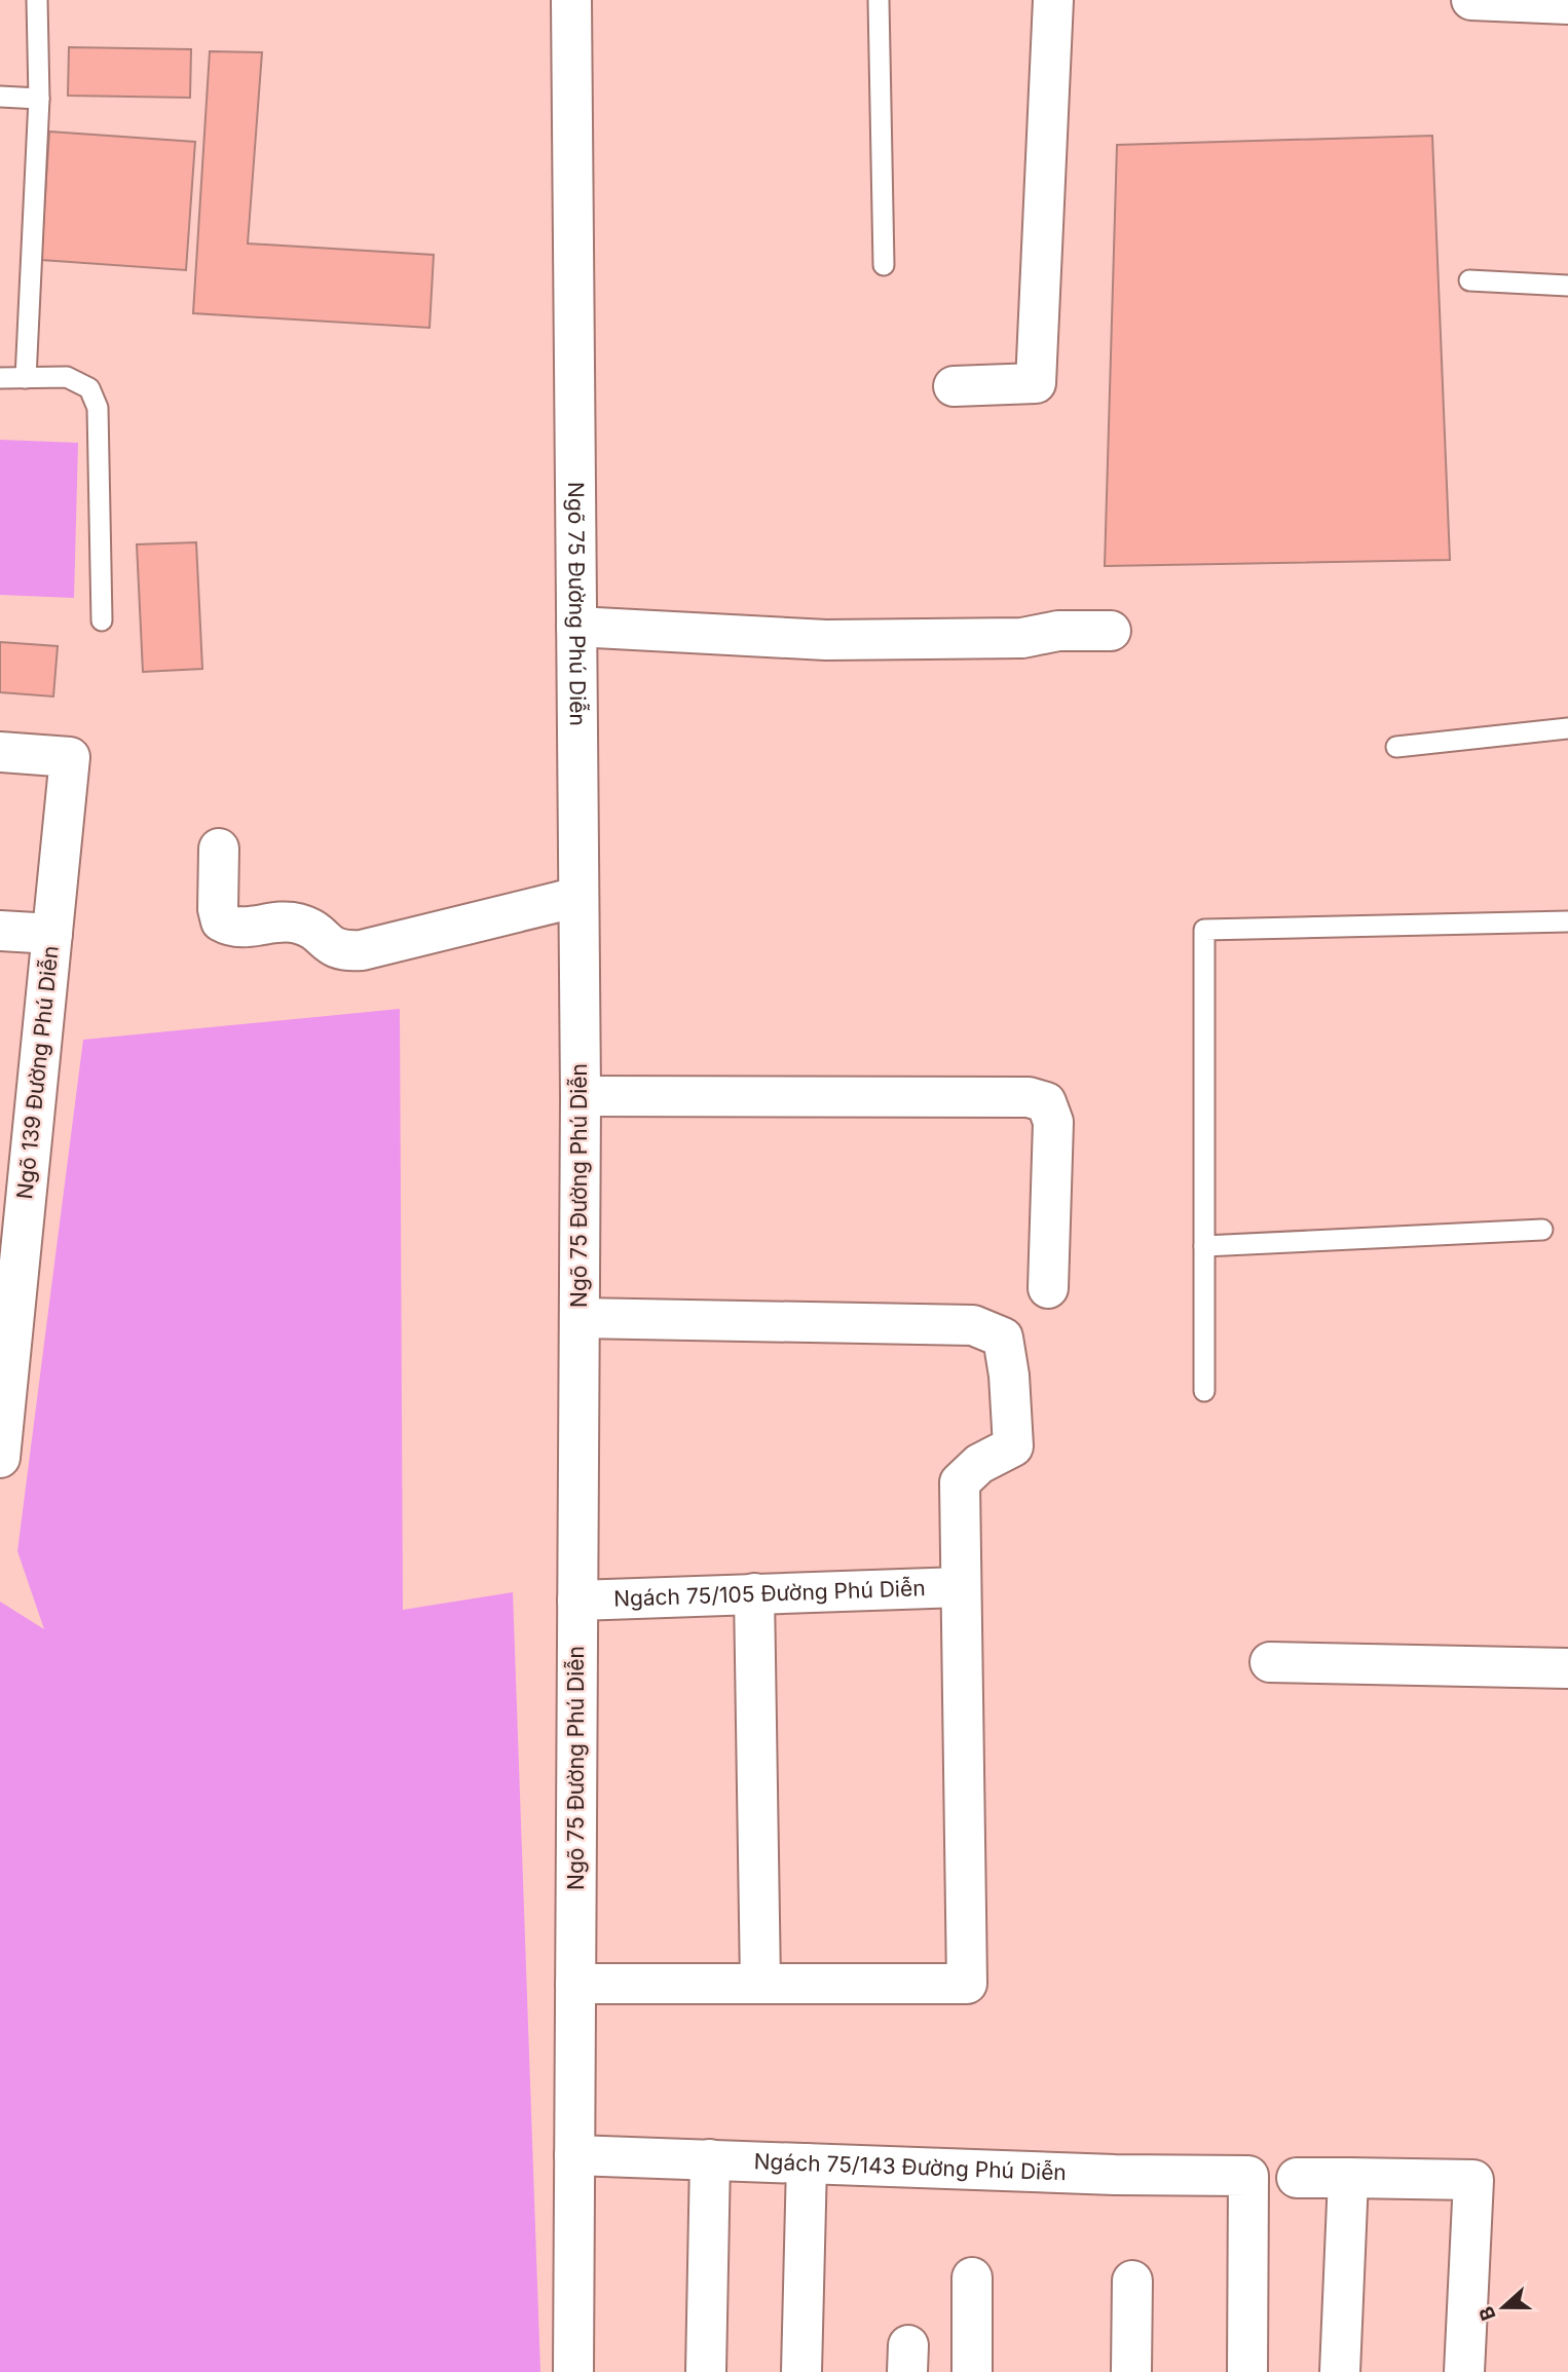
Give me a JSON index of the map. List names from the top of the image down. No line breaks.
{"streets":{"street":["Ngõ 75 Đường Phú Diễn","Ngõ 139 Đường Phú Diễn","Ngách 75/105 Đường Phú Diễn","Ngách 75/143 Đường Phú Diễn"]},"crossings":[["Ngõ 75 Đường Phú Diễn","Ngách 75/105 Đường Phú Diễn"],["Ngõ 75 Đường Phú Diễn","Ngách 75/143 Đường Phú Diễn"]],"north":"left"}
